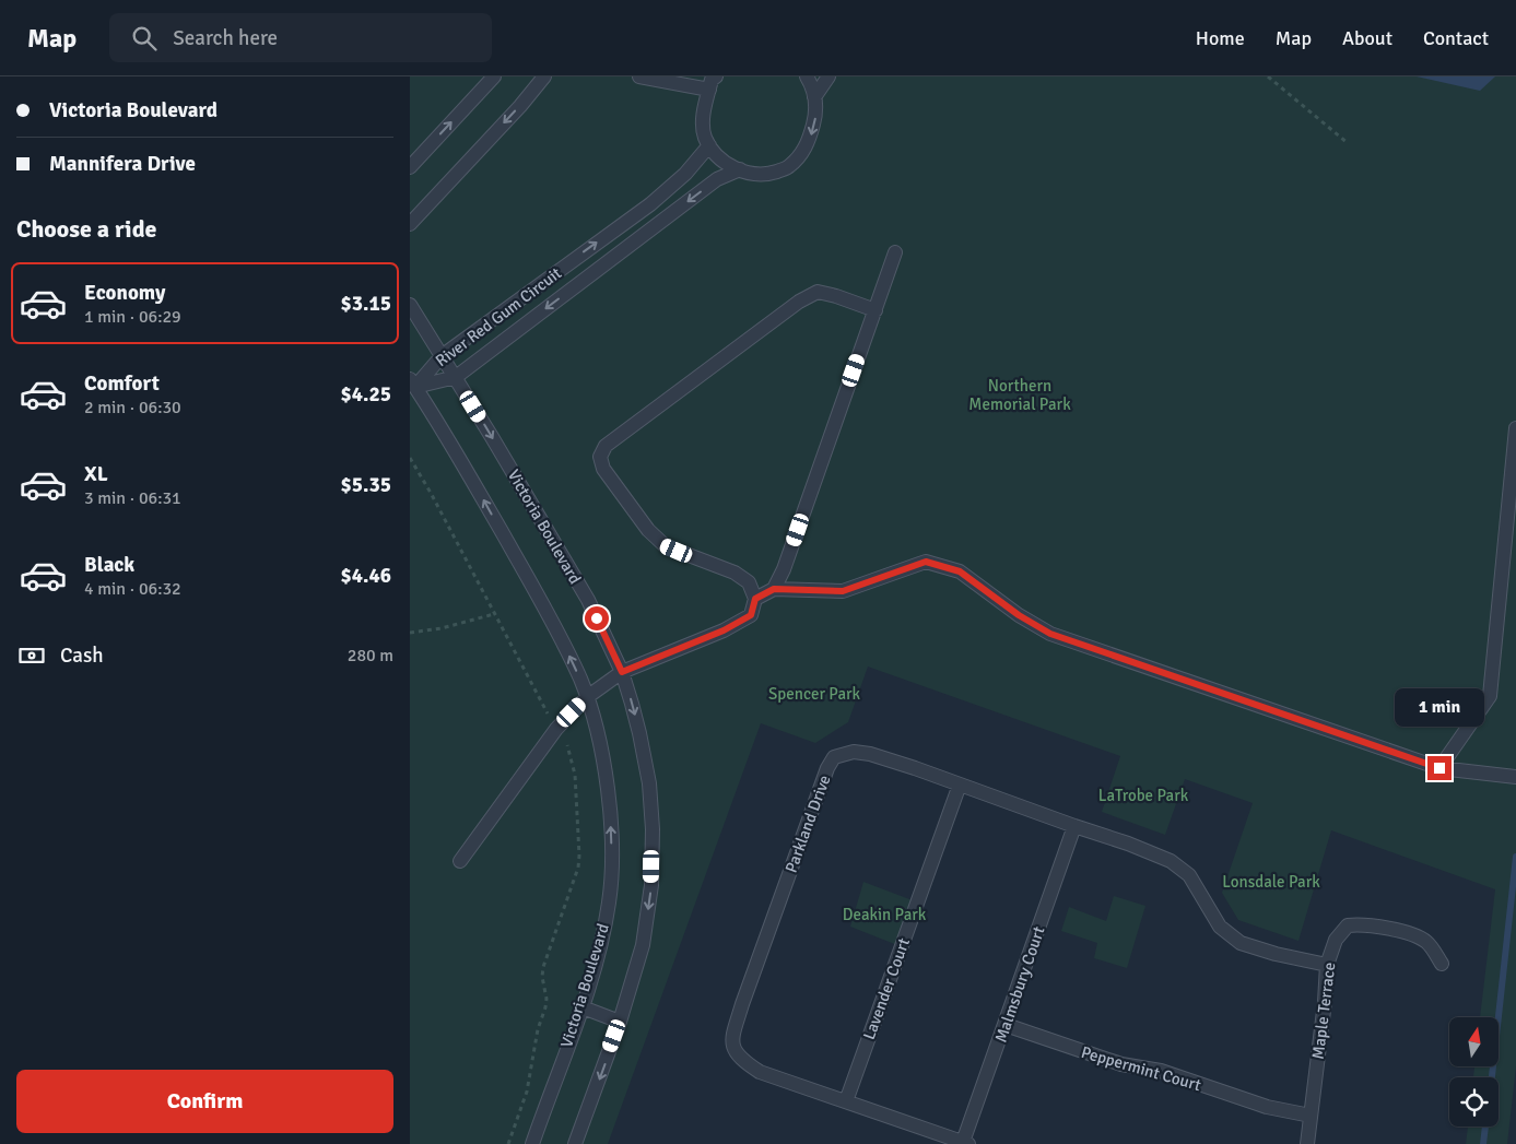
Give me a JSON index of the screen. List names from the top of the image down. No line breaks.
{"streets":{"lane":["River Red Gum Circuit","Victoria Boulevard","Parkland Drive","Malmsbury Court","Lavender Court","Maple Terrace","Peppermint Court"]},"crossings":[["River Red Gum Circuit","Victoria Boulevard"],["Parkland Drive","Malmsbury Court"],["Parkland Drive","Lavender Court"],["Parkland Drive","Maple Terrace"],["Malmsbury Court","Peppermint Court"],["Maple Terrace","Peppermint Court"]],"parks":["Northern Memorial Park","Spencer Park","LaTrobe Park","Lonsdale Park","Deakin Park"],"north":"top","page":{"header":"Map","search":"Search here","nav":["Home","Map","About","Contact"],"banner":["Victoria Boulevard","Mannifera Drive"],"heading":"Choose a ride","list":[{"name":"Economy","note":"1 min · 06:29","value":"$3.15"},{"name":"Comfort","note":"2 min · 06:30","value":"$4.25"},{"name":"XL","note":"3 min · 06:31","value":"$5.35"},{"name":"Black","note":"4 min · 06:32","value":"$4.46"}],"pay":["Cash","280 m"],"bubble":"1 min","buttons":"Confirm"}}
